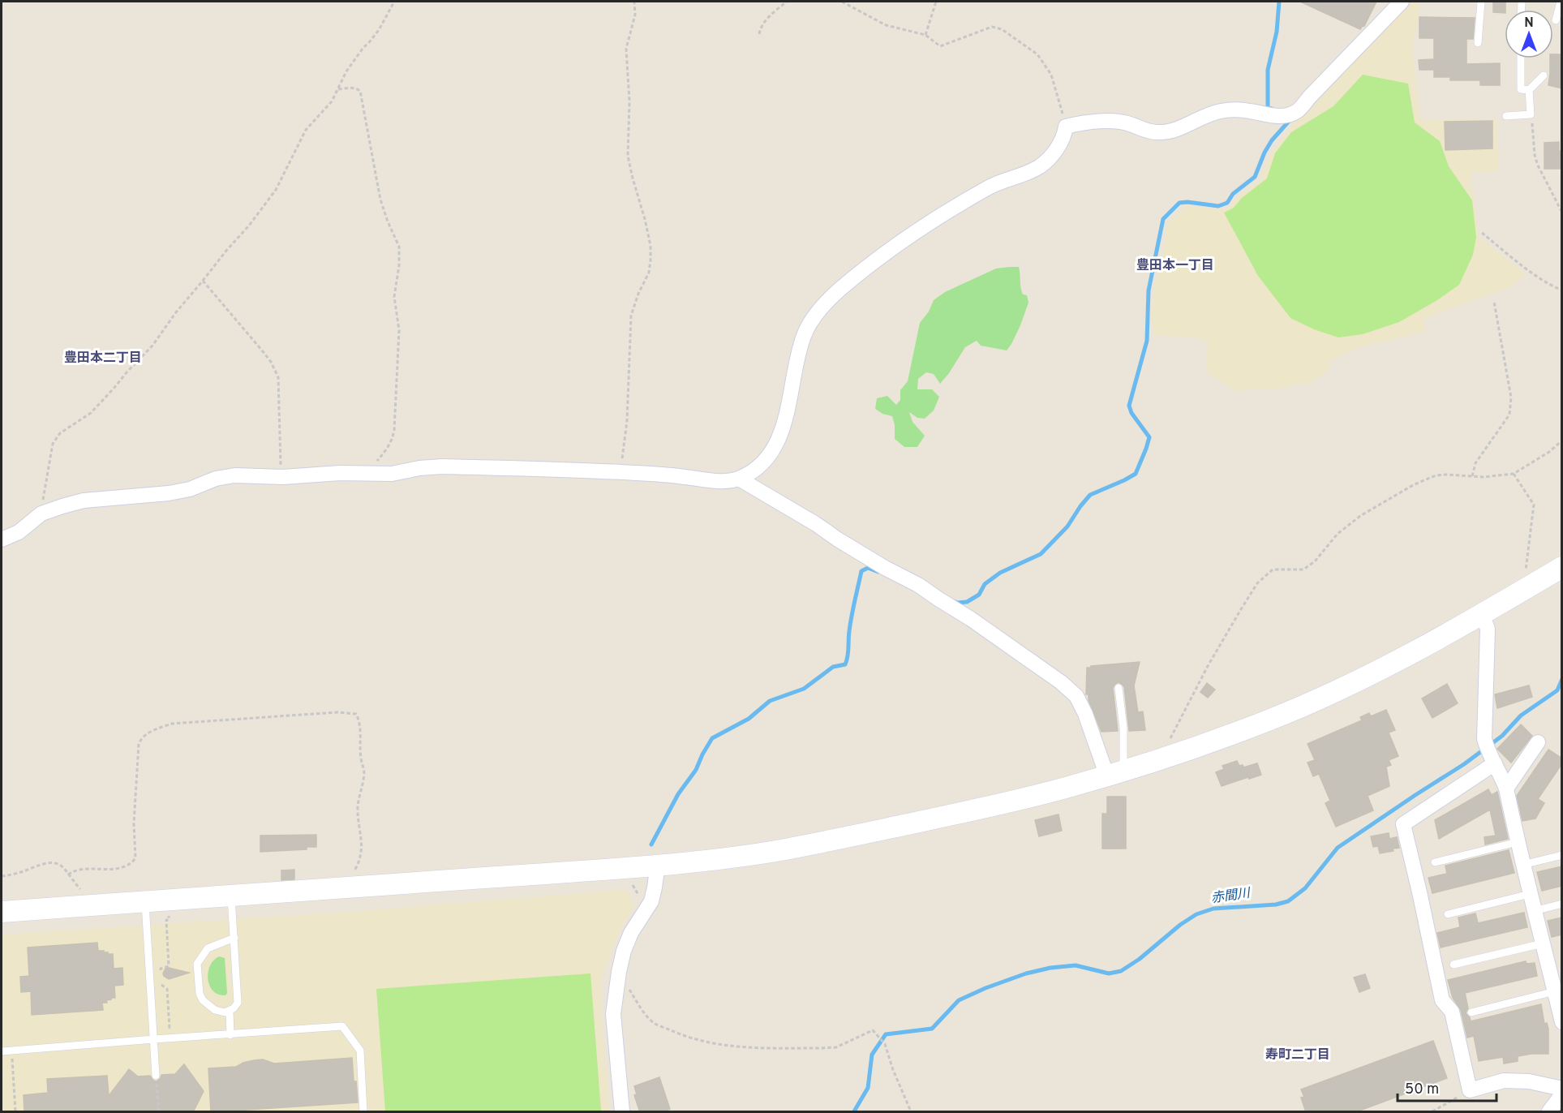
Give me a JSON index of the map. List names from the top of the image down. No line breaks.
{"districts":["豊田本一丁目","豊田本二丁目","寿町二丁目"],"water":["赤間川"],"scale_bar":"50 m","north":"top"}
